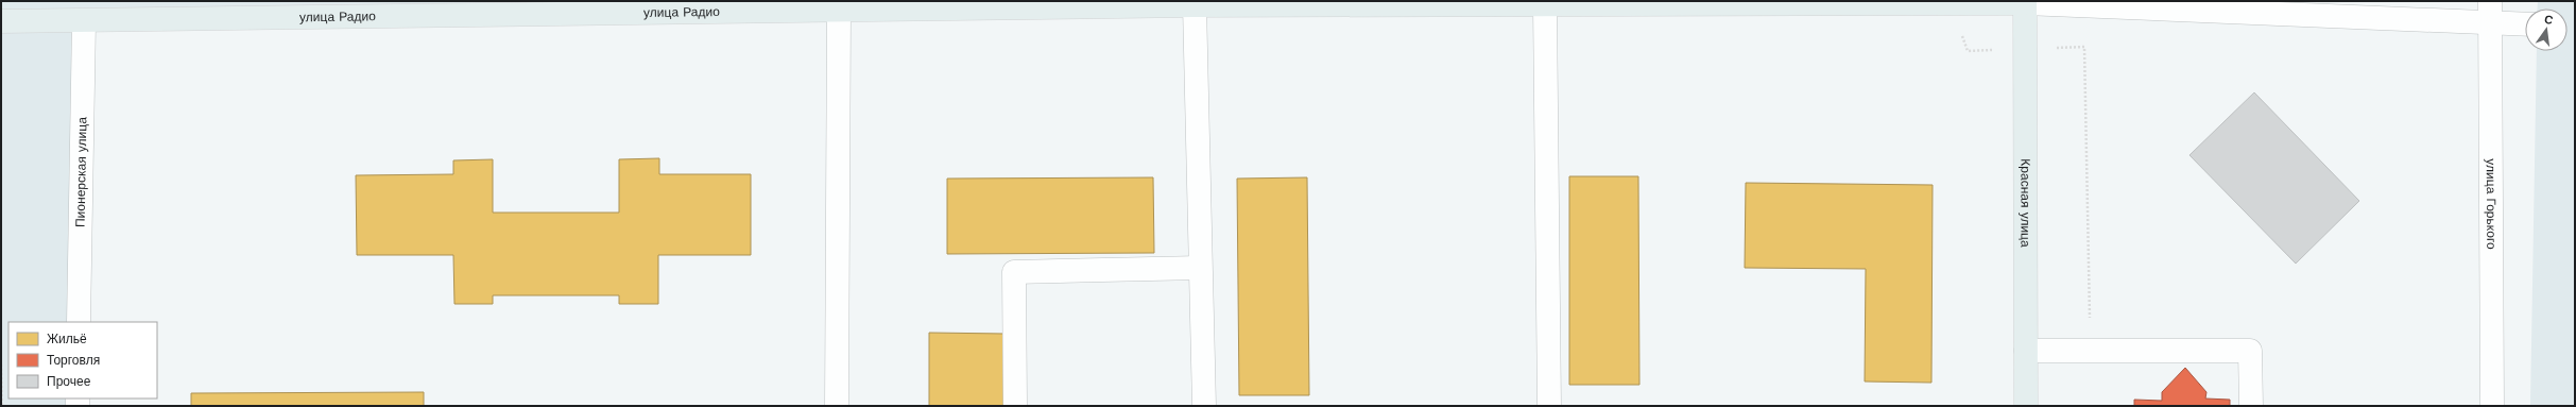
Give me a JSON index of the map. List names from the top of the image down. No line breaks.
{"streets":{"main road":["улица Радио","Красная улица"],"street":["Пионерская улица","улица Горького"]},"crossings":[["улица Радио","Пионерская улица"],["улица Радио","Красная улица"]],"legend":["Жильё","Торговля","Прочее"],"north":"top"}
